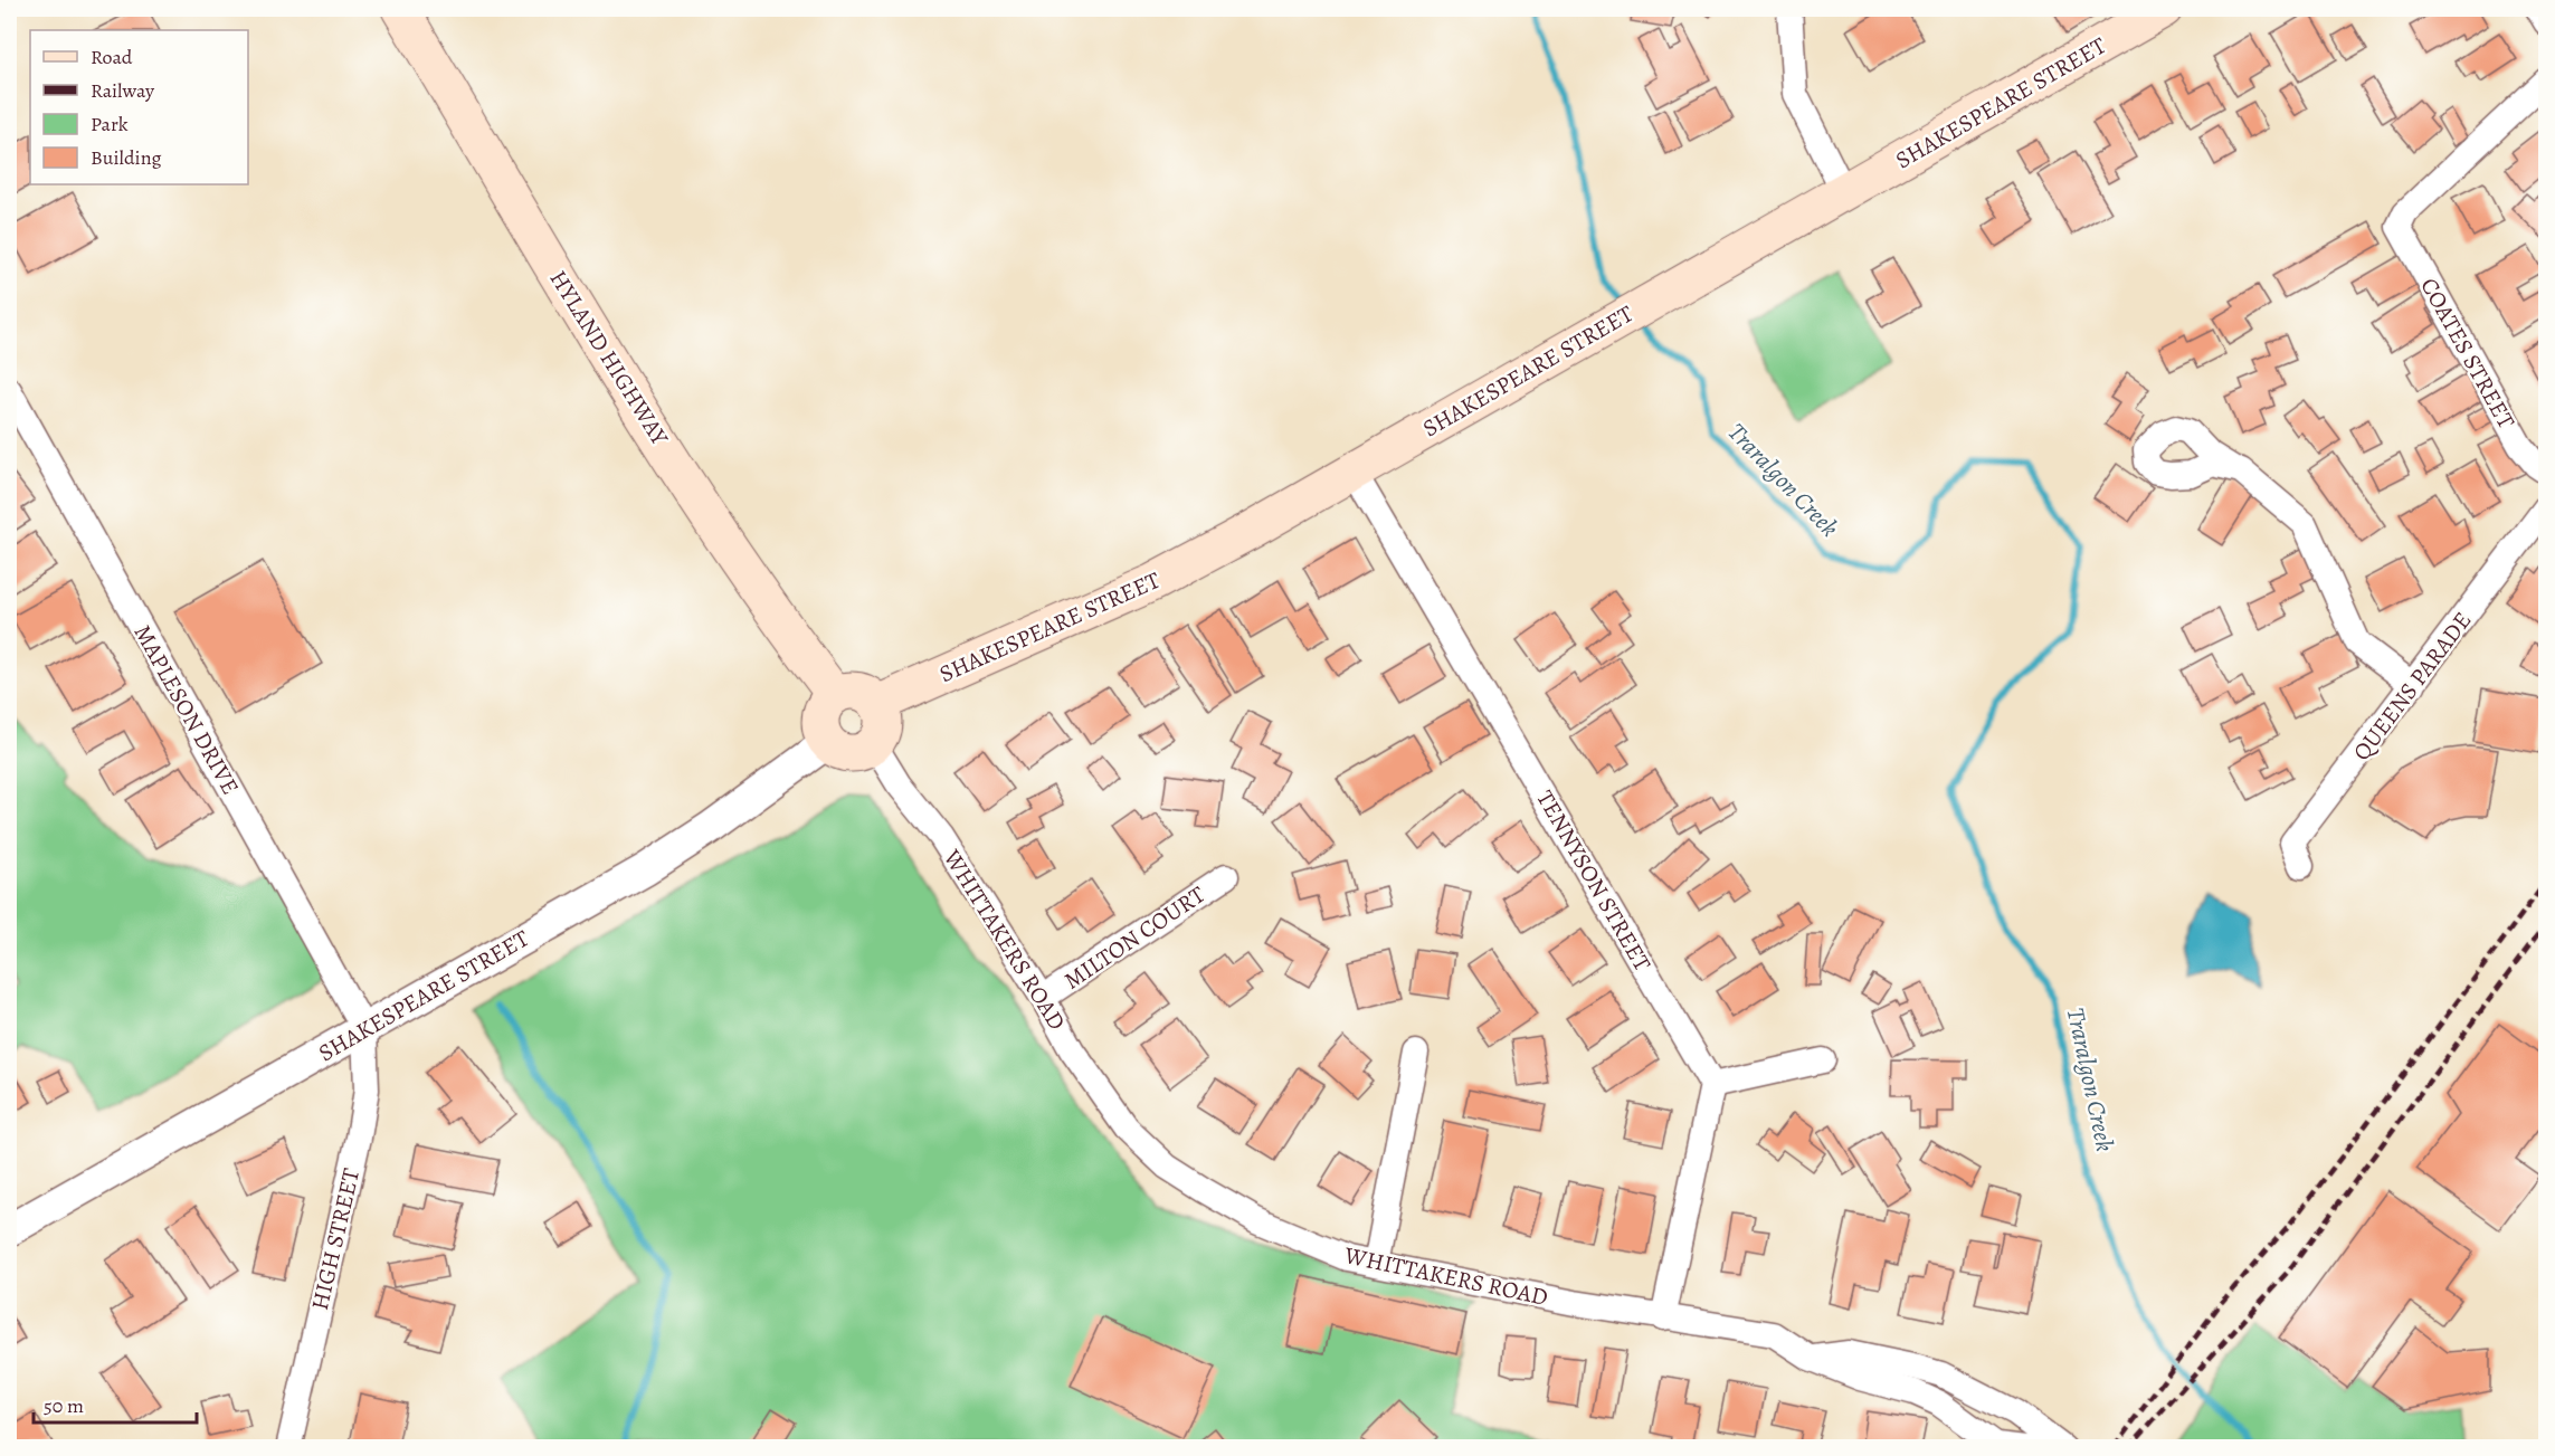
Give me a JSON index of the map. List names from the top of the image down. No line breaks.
{"streets":{"main road":["SHAKESPEARE STREET","HYLAND HIGHWAY"],"street":["COATES STREET","QUEENS PARADE","MAPLESON DRIVE","TENNYSON STREET","MILTON COURT","WHITTAKERS ROAD","HIGH STREET"]},"crossings":[["SHAKESPEARE STREET","HYLAND HIGHWAY"],["SHAKESPEARE STREET","MAPLESON DRIVE"],["SHAKESPEARE STREET","TENNYSON STREET"],["SHAKESPEARE STREET","WHITTAKERS ROAD"],["SHAKESPEARE STREET","HIGH STREET"],["HYLAND HIGHWAY","WHITTAKERS ROAD"],["MAPLESON DRIVE","HIGH STREET"],["MILTON COURT","WHITTAKERS ROAD"]],"water":["Traralgon Creek"],"legend":["Road","Railway","Park","Building"],"scale_bar":"50 m"}
